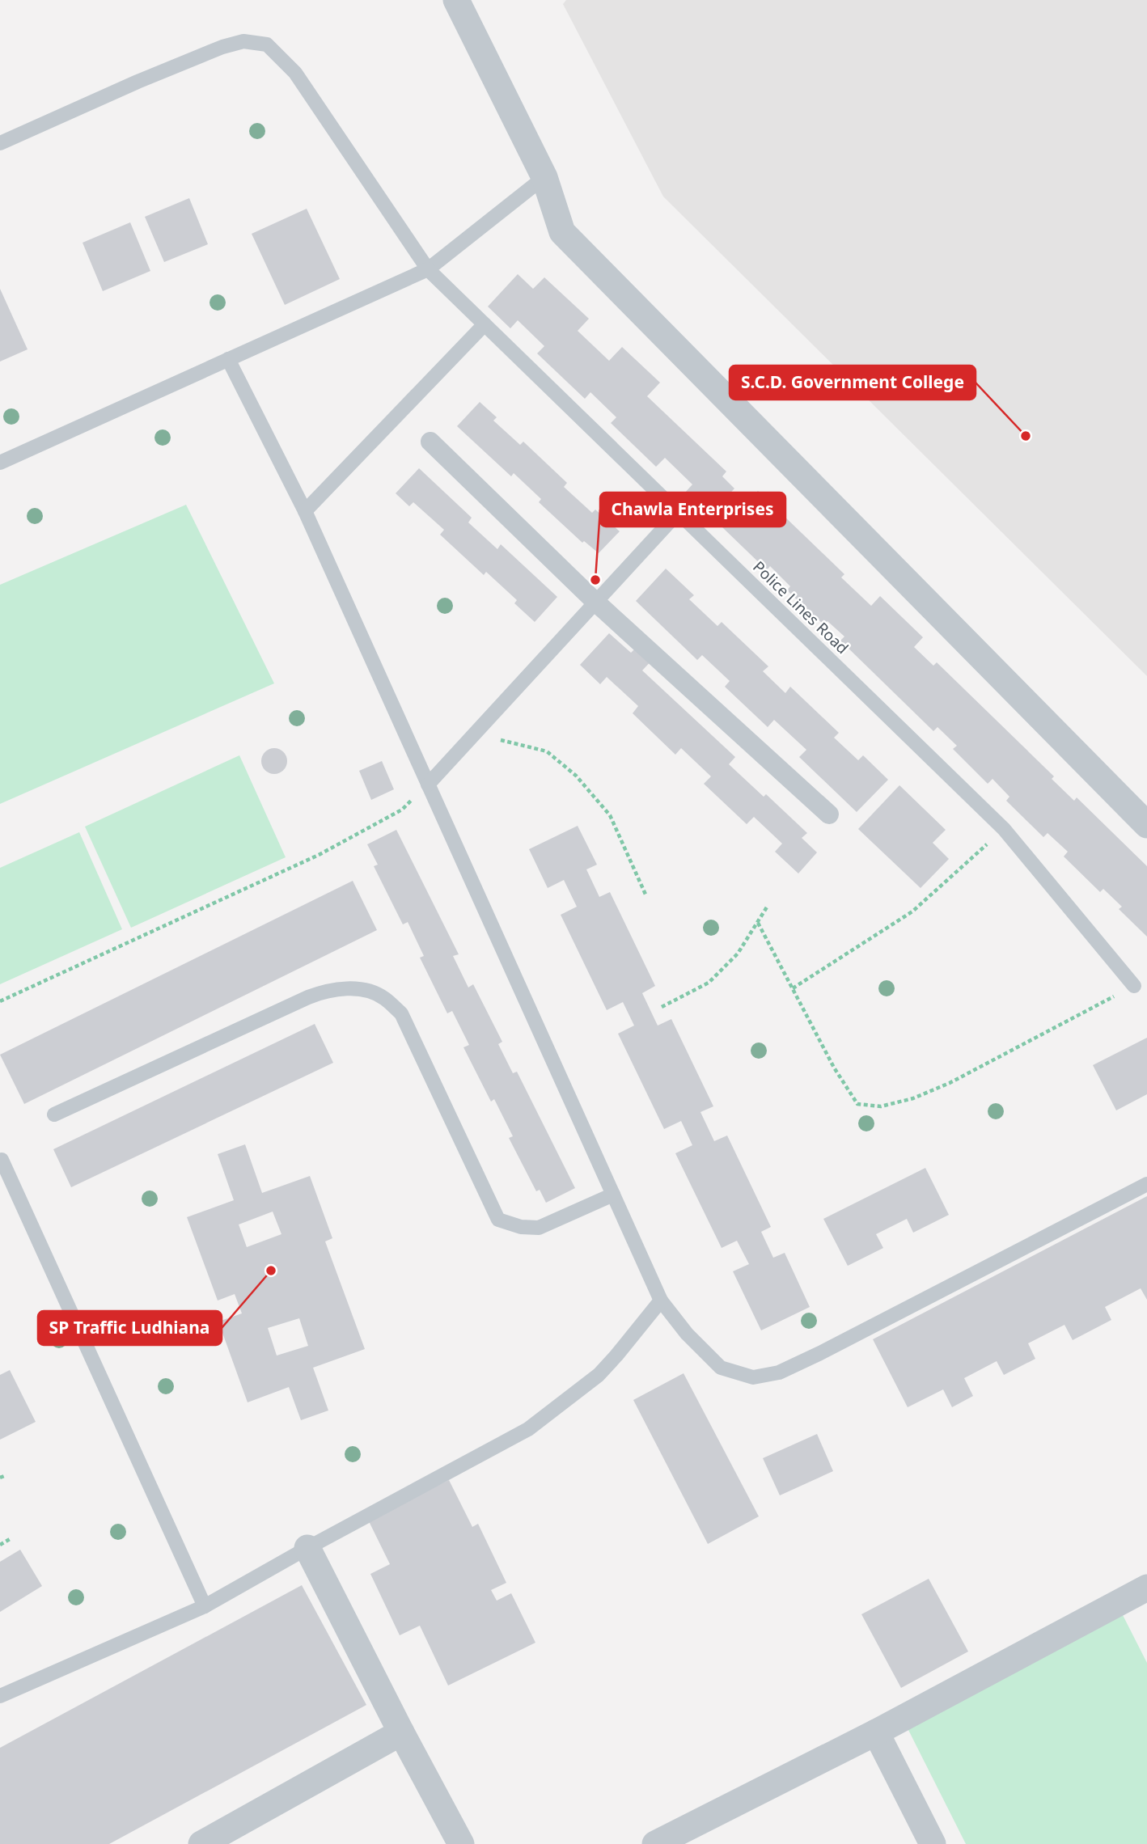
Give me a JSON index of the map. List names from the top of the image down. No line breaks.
{"streets":{"lane":["Police Lines Road"]},"places":["S.C.D. Government College","Chawla Enterprises","SP Traffic Ludhiana"]}
